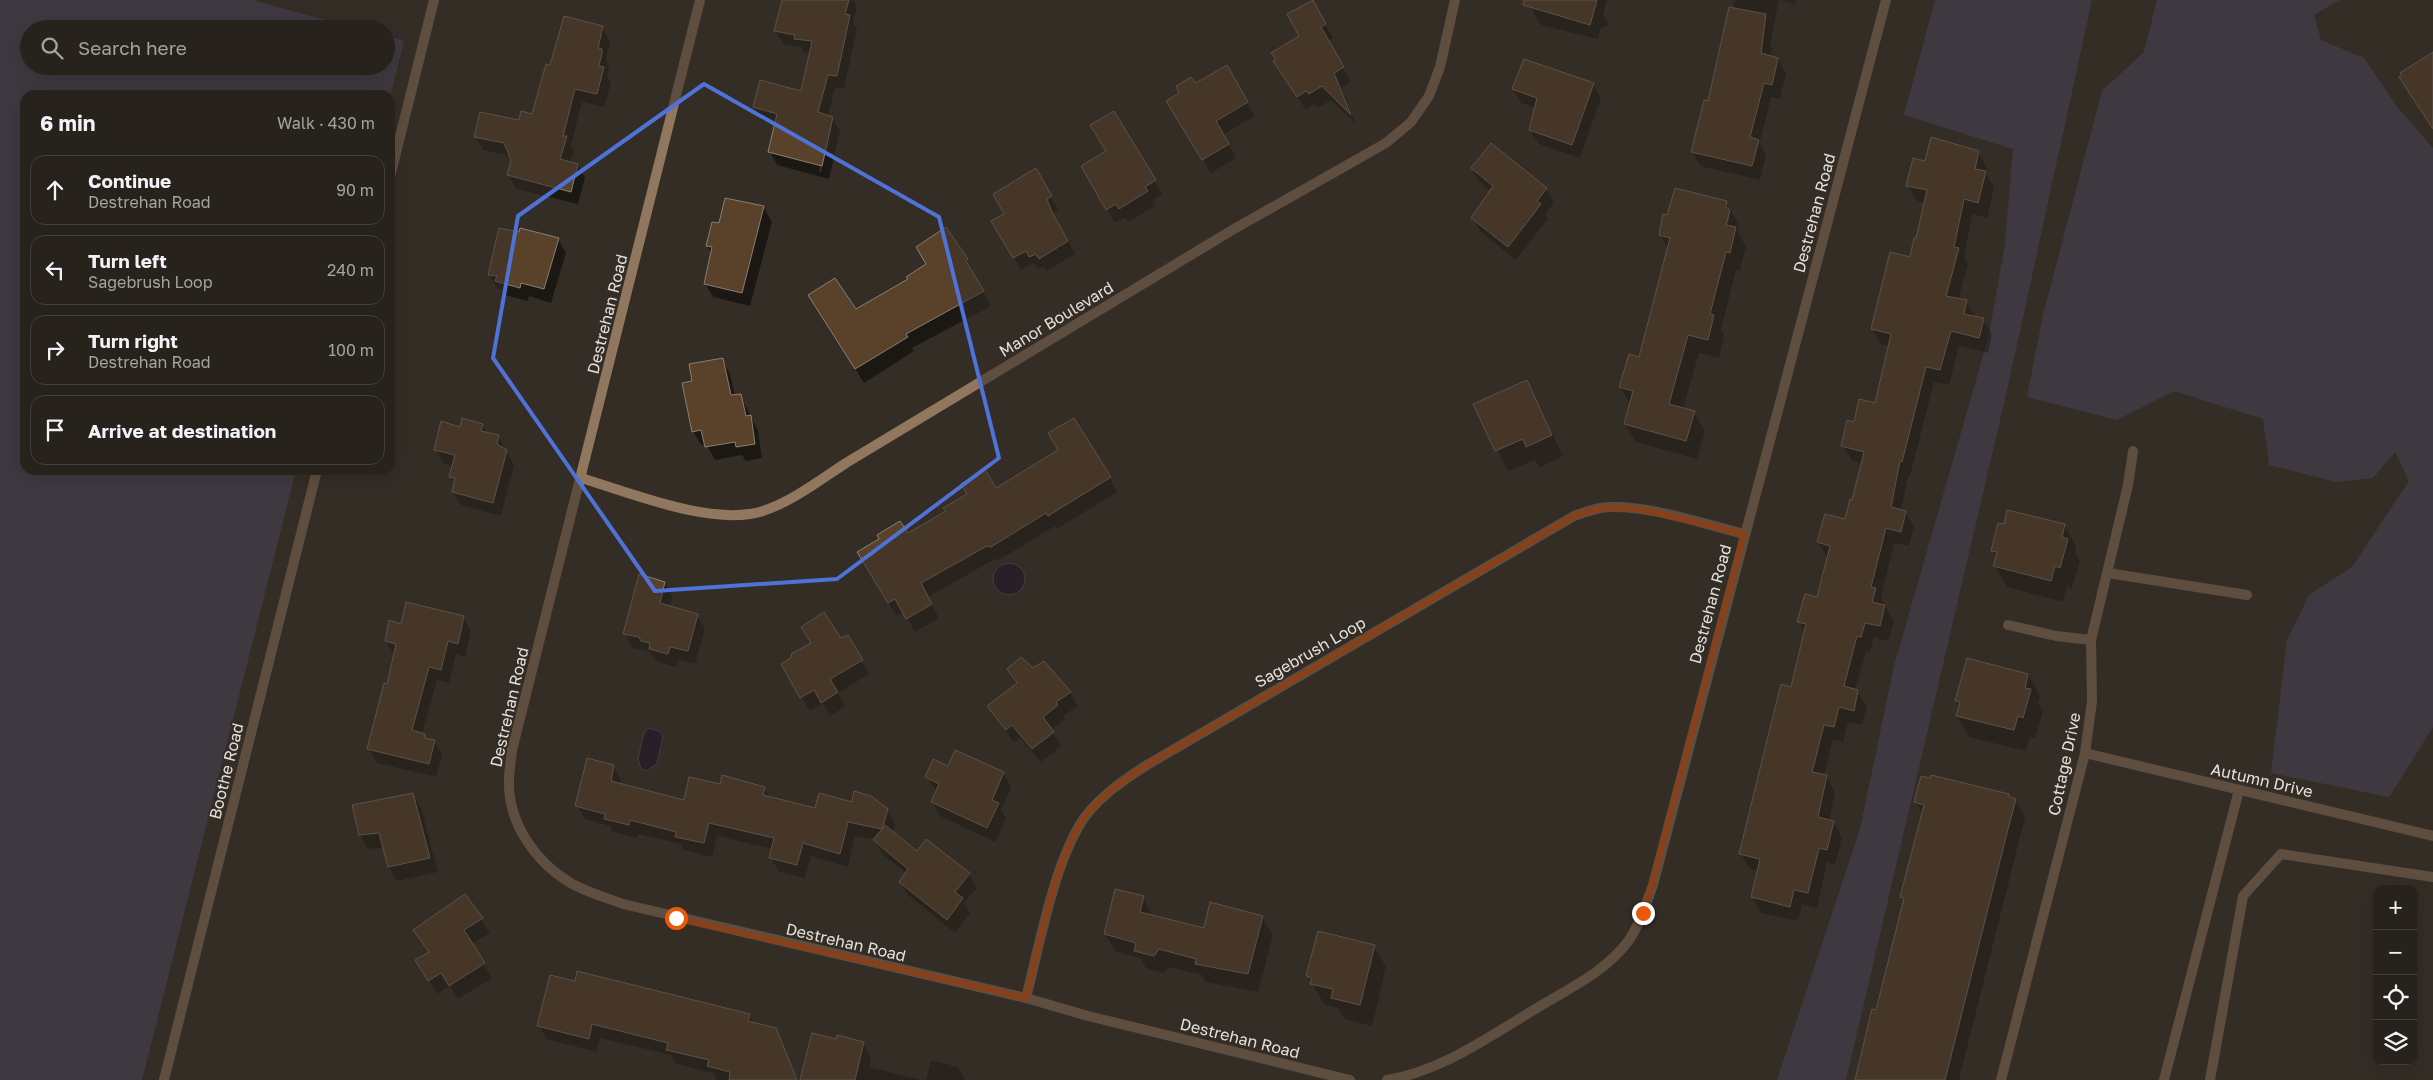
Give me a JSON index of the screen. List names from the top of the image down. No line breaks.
{"streets":{"street":["Destrehan Road","Manor Boulevard","Sagebrush Loop","Cottage Drive","Boothe Road","Autumn Drive"]},"crossings":[["Destrehan Road","Manor Boulevard"],["Destrehan Road","Sagebrush Loop"],["Cottage Drive","Autumn Drive"]],"page":{"search":"Search here","heading":["6 min","Walk · 430 m"],"list":[["Continue","Destrehan Road","90 m"],["Turn left","Sagebrush Loop","240 m"],["Turn right","Destrehan Road","100 m"],"Arrive at destination"],"map_buttons":["+","−"]}}
